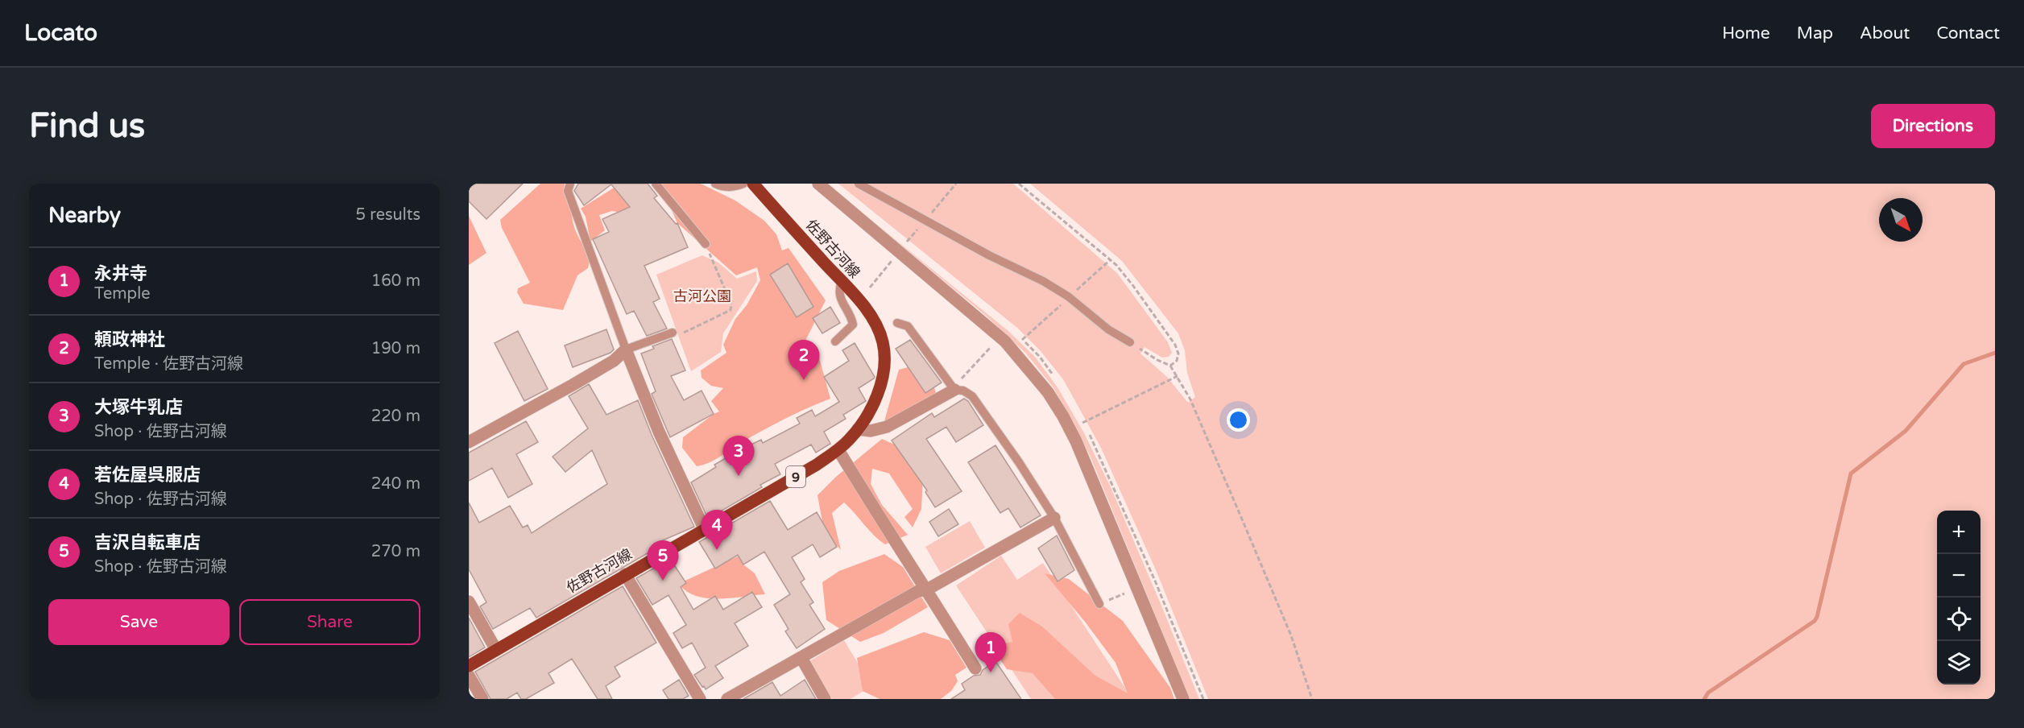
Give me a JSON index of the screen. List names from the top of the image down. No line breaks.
{"streets":{"main road":["佐野古河線","9"]},"parks":["古河公園"],"north":"bottom right","page":{"header":"Locato","nav":["Home","Map","About","Contact"],"buttons":["Directions",["Save","Share"]],"title":"Find us","heading":["Nearby","5 results"],"list":[{"mark":"1","name":"永井寺","note":"Temple","value":"160 m"},{"mark":"2","name":"頼政神社","note":"Temple · 佐野古河線","value":"190 m"},{"mark":"3","name":"大塚牛乳店","note":"Shop · 佐野古河線","value":"220 m"},{"mark":"4","name":"若佐屋呉服店","note":"Shop · 佐野古河線","value":"240 m"},{"mark":"5","name":"吉沢自転車店","note":"Shop · 佐野古河線","value":"270 m"}],"pins":["2","3","4","5","1"],"map_buttons":["+","−"]}}
